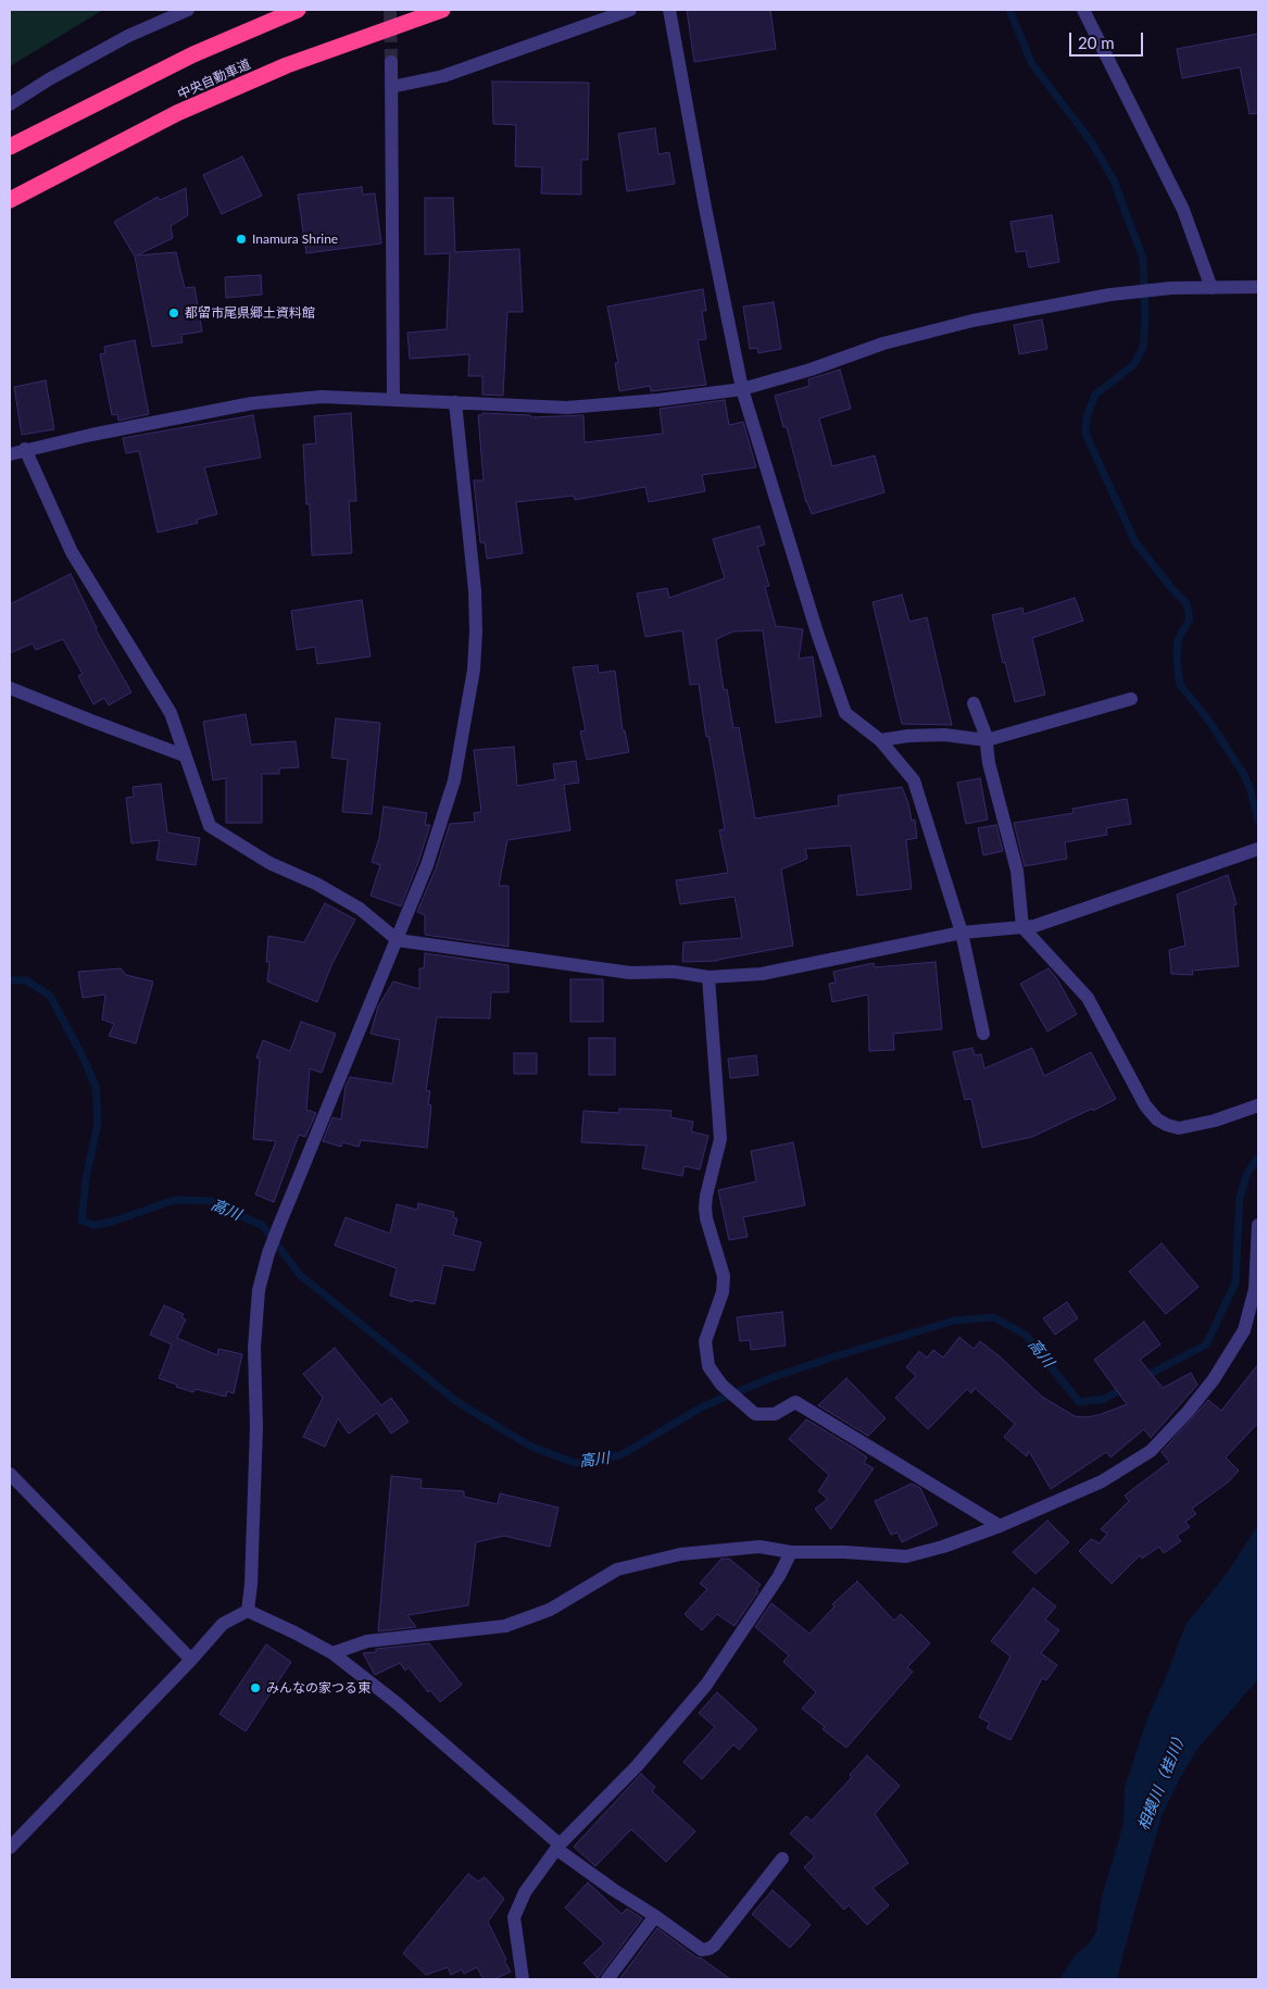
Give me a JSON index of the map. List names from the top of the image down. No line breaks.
{"streets":{"highway":["中央自動車道"]},"water":["高川","相模川（桂川）"],"places":["Inamura Shrine","都留市尾県郷土資料館","みんなの家つる東"],"scale_bar":"20 m"}
